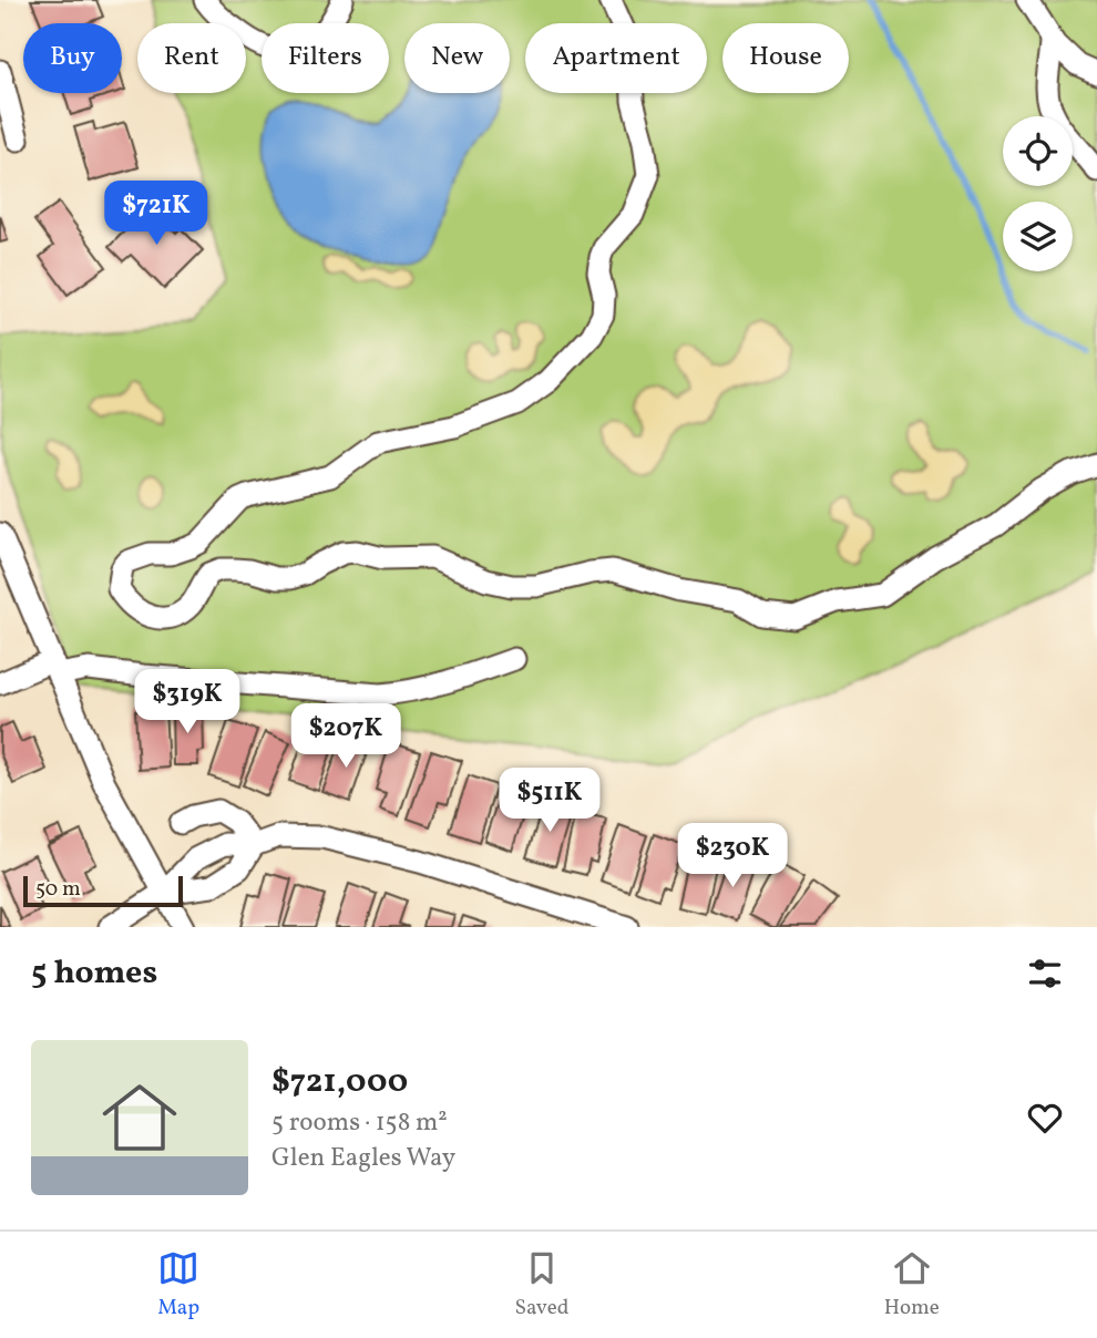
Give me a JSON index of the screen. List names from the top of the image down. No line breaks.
{"scale_bar":"50 m","page":{"chip":["Buy","Rent","Filters","New","Apartment","House"],"price":["$721K","$319K","$207K","$511K","$230K"],"scale":"50 m","heading":"5 homes","list":[{"name":"$721,000","note":"5 rooms · 158 m² · Glen Eagles Way"}],"tabs":["Map","Saved","Home"]}}
